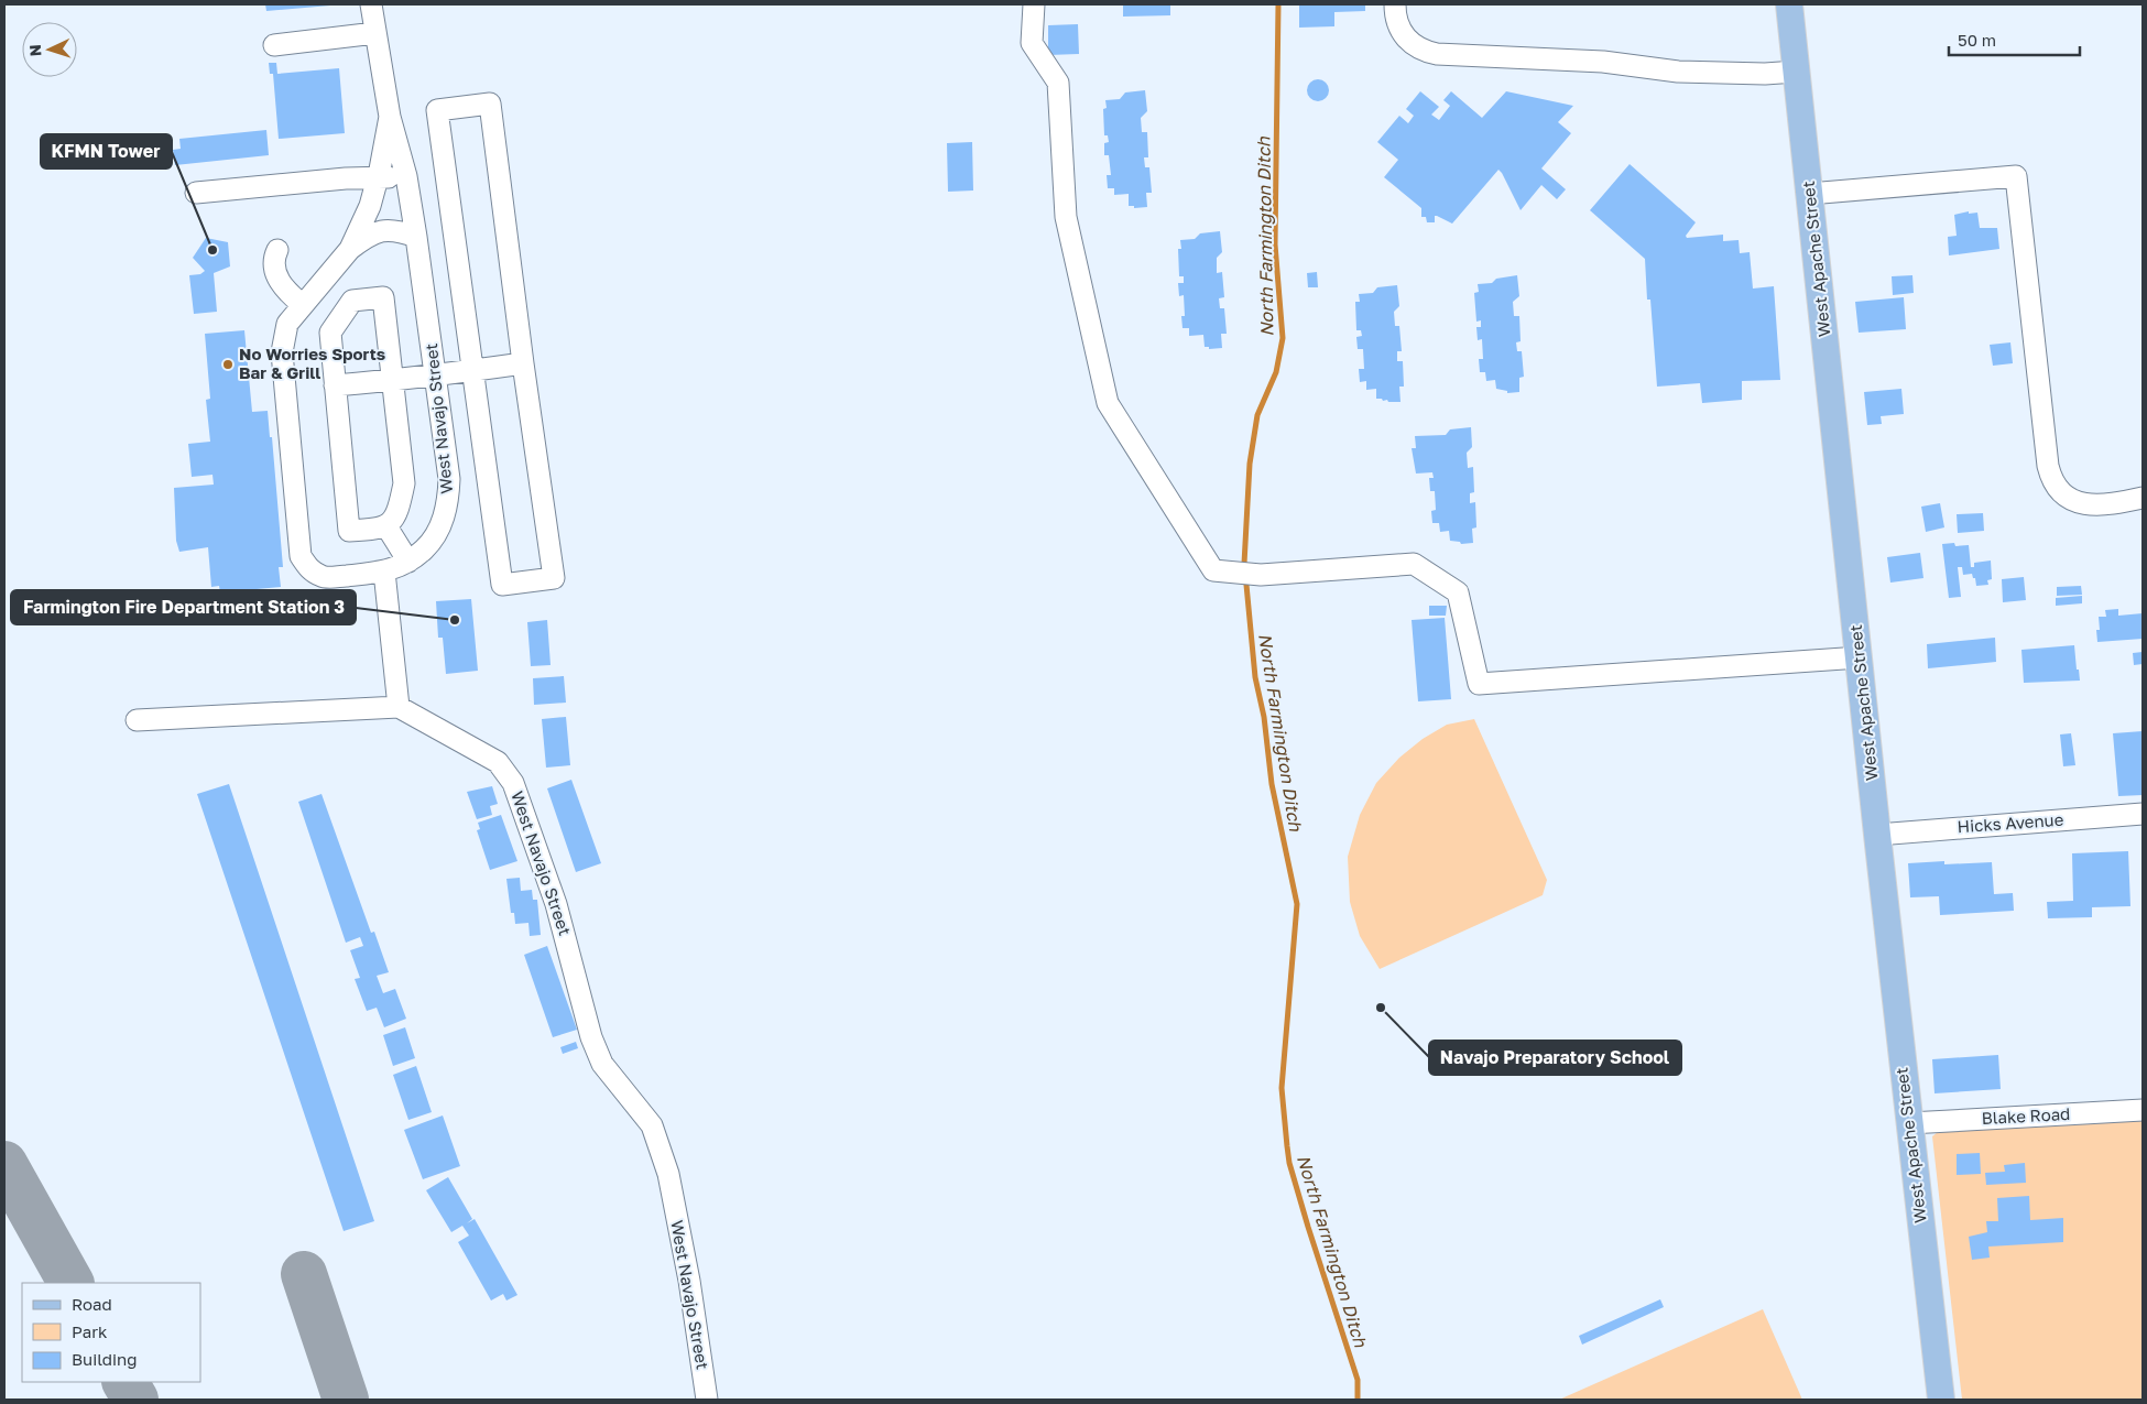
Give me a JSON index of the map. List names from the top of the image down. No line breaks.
{"streets":{"main road":["West Apache Street"],"street":["West Navajo Street","Hicks Avenue","Blake Road"]},"crossings":[["West Apache Street","Hicks Avenue"],["West Apache Street","Blake Road"]],"water":["North Farmington Ditch"],"places":["KFMN Tower","No Worries Sports Bar & Grill","Farmington Fire Department Station 3","Navajo Preparatory School"],"legend":["Road","Park","Building"],"scale_bar":"50 m","north":"left"}
